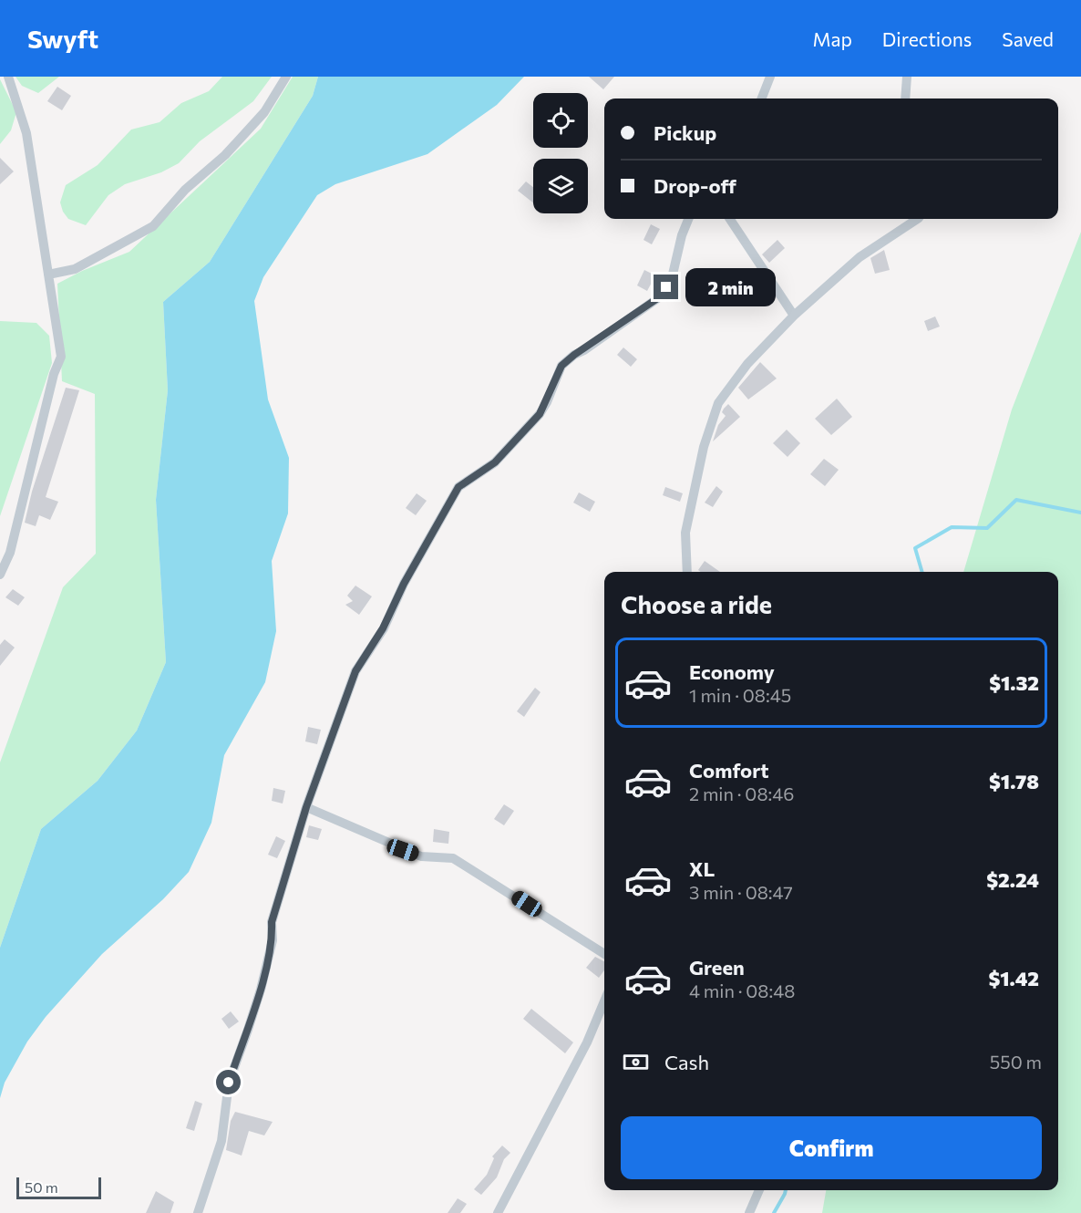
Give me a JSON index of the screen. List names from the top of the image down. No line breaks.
{"scale_bar":"50 m","page":{"header":"Swyft","nav":["Map","Directions","Saved"],"banner":["Pickup","Drop-off"],"bubble":"2 min","heading":"Choose a ride","list":[{"name":"Economy","note":"1 min · 08:45","value":"$1.32"},{"name":"Comfort","note":"2 min · 08:46","value":"$1.78"},{"name":"XL","note":"3 min · 08:47","value":"$2.24"},{"name":"Green","note":"4 min · 08:48","value":"$1.42"}],"pay":["Cash","550 m"],"buttons":"Confirm","scale":"50 m"}}
